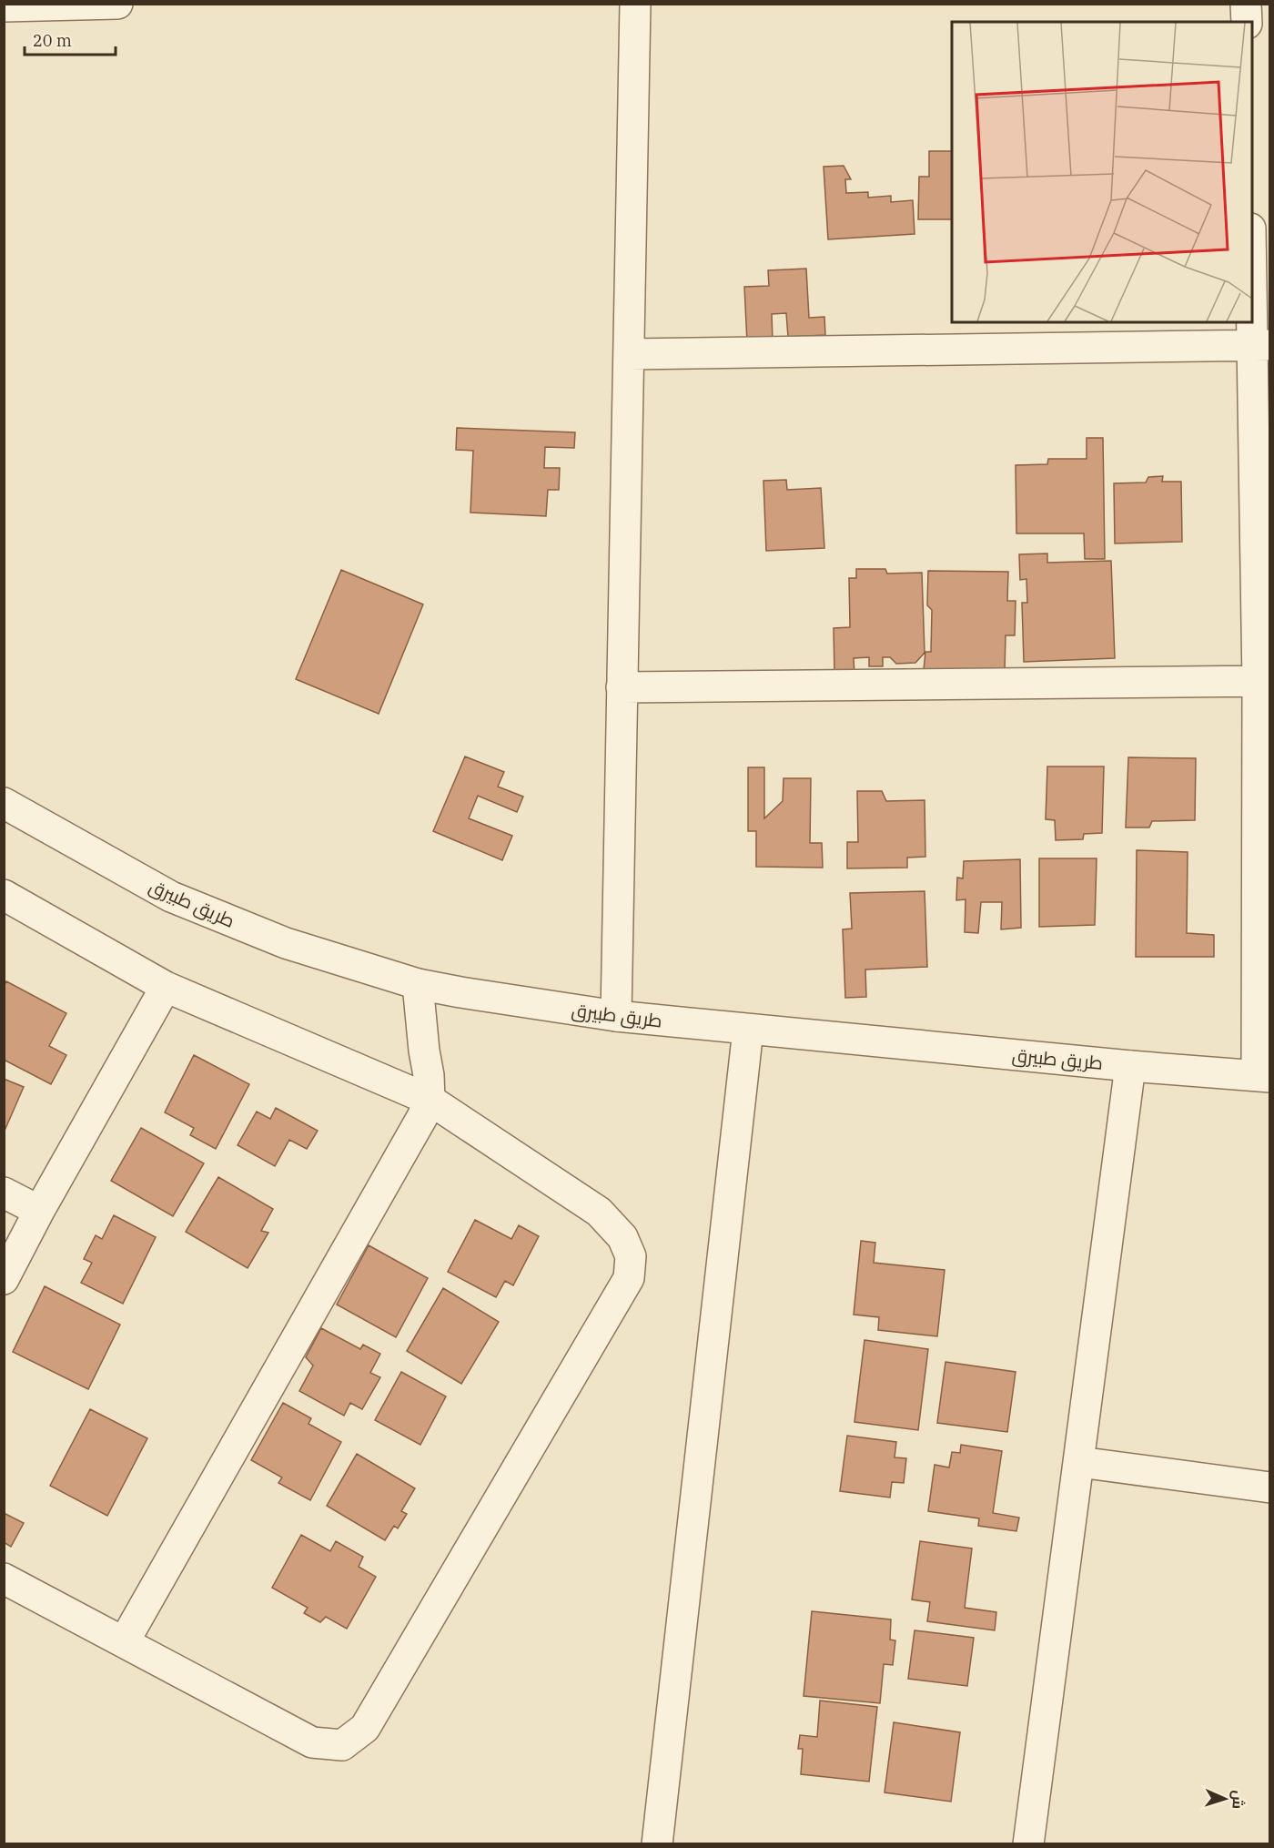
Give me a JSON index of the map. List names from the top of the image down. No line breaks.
{"streets":{"street":["طريق طبيرق"]},"scale_bar":"20 m","north":"right"}
